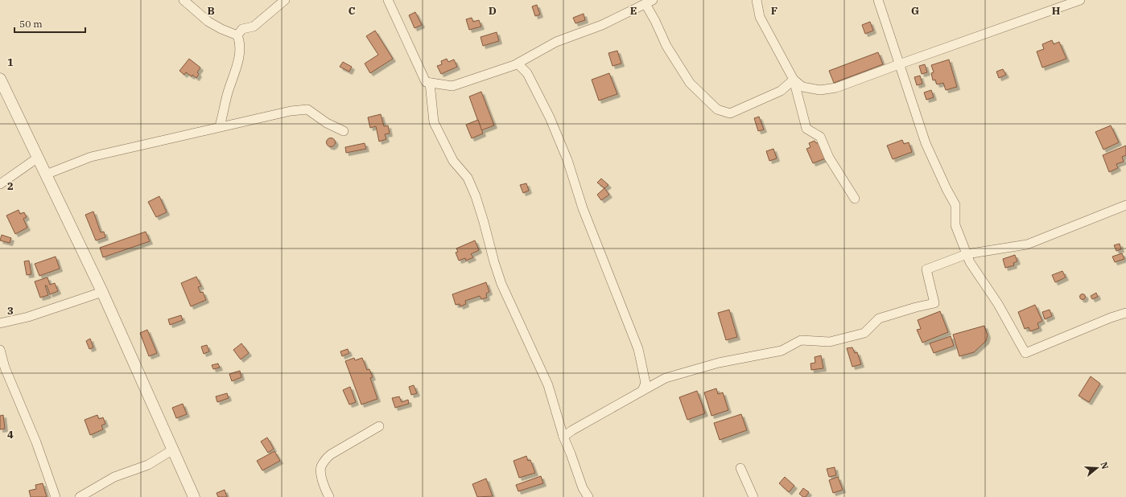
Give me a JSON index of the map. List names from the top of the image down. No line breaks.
{"scale_bar":"50 m","north":"right","grid":{"columns":["B","C","D","E","F","G","H"],"rows":["1","2","3","4"]}}
